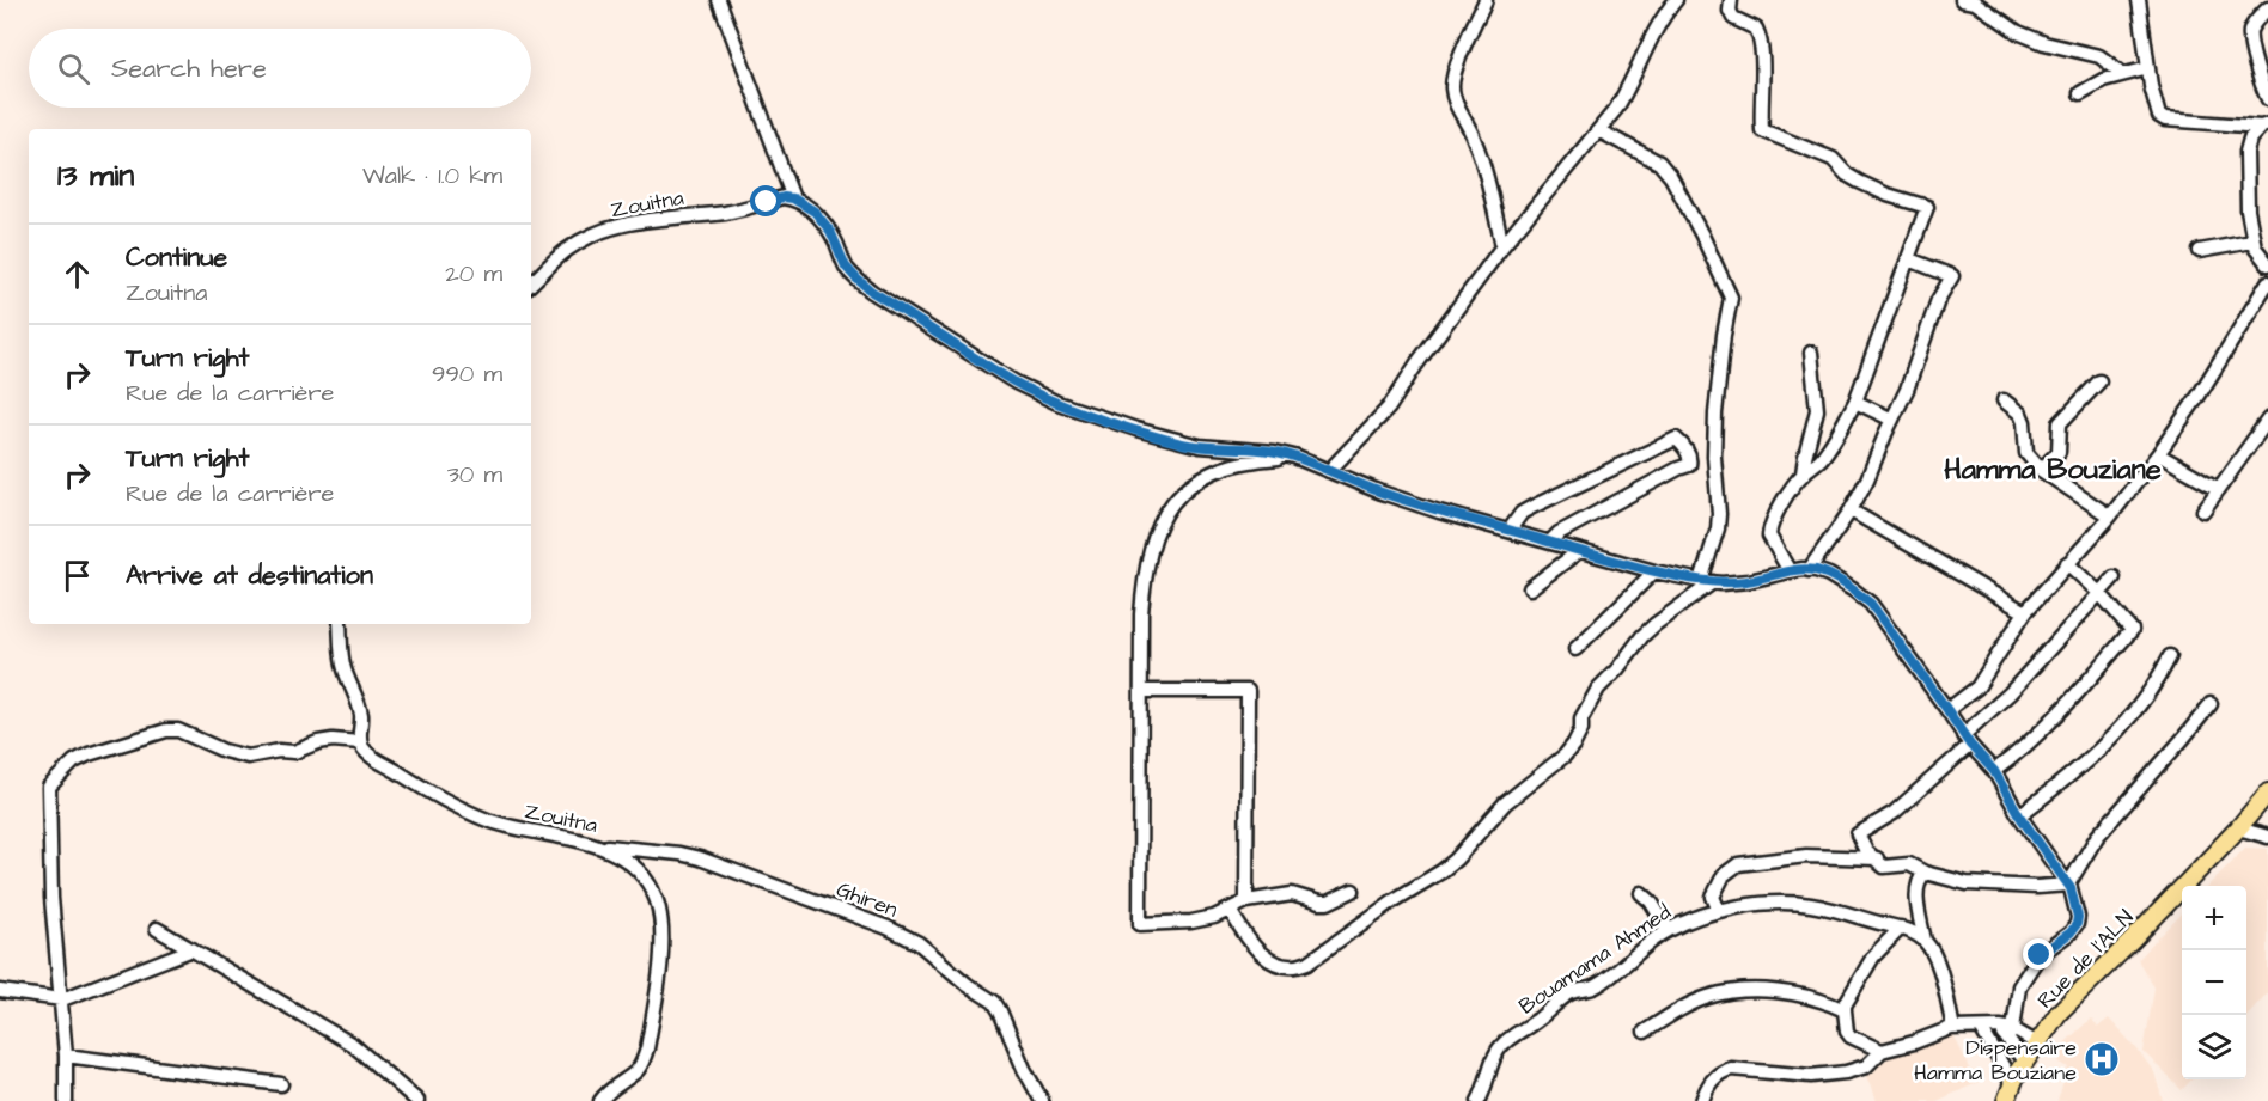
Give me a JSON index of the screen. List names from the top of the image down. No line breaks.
{"streets":{"main road":["Rue de l'ALN"],"street":["Zouitna","Ghiren","Bouamama Ahmed"]},"crossings":[["Zouitna","Ghiren"]],"districts":["Hamma Bouziane"],"places":{"hospital":["Dispensaire Hamma Bouziane"]},"page":{"search":"Search here","heading":["13 min","Walk · 1.0 km"],"list":[["Continue","Zouitna","20 m"],["Turn right","Rue de la carrière","990 m"],["Turn right","Rue de la carrière","30 m"],"Arrive at destination"],"map_buttons":["+","−"]}}
